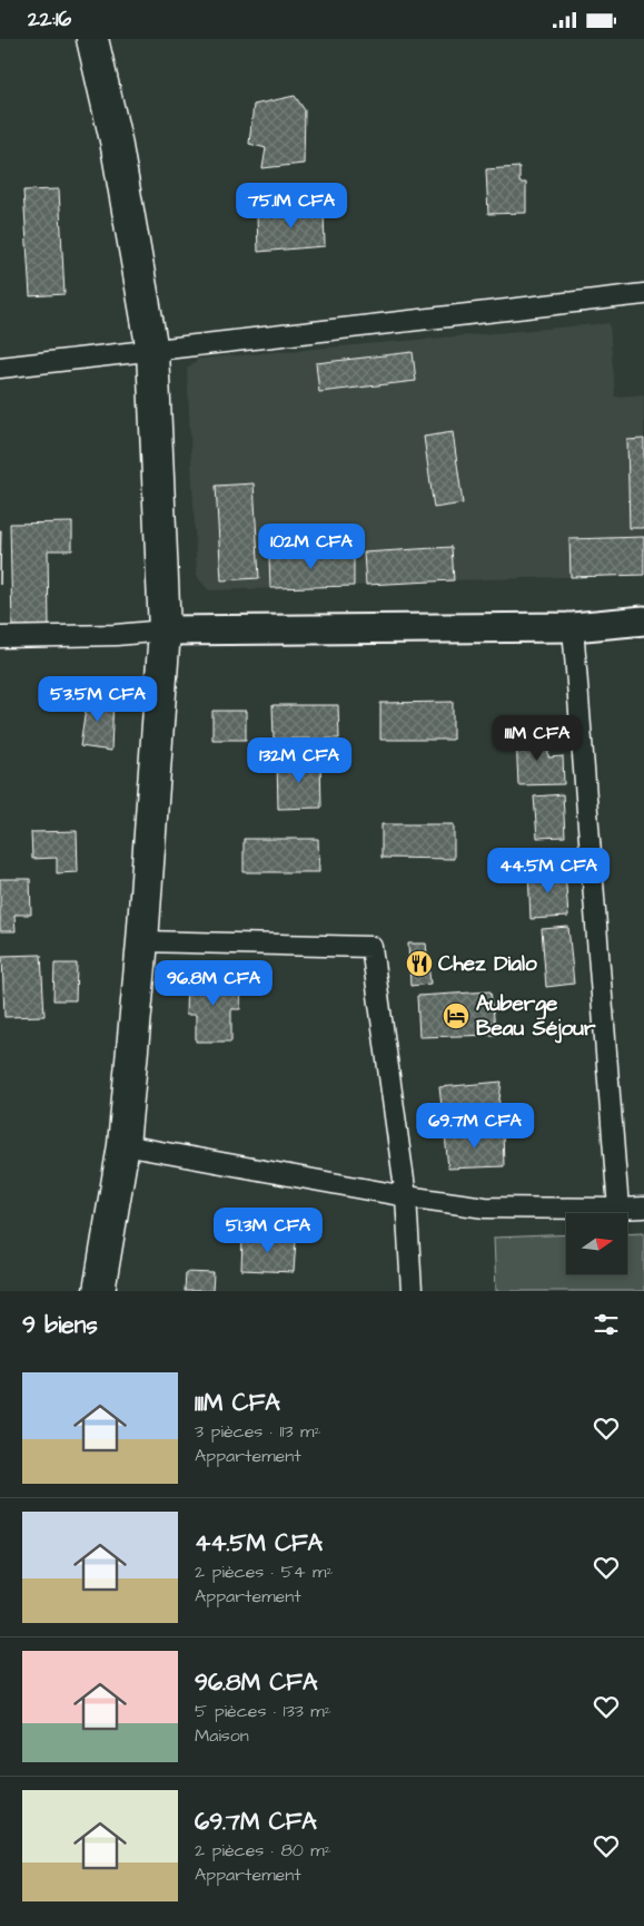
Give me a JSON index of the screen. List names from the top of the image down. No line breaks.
{"places":{"restaurant":["Chez Dialo"],"hotel":["Auberge Beau Séjour"]},"north":"right","page":{"status":"22:16","price":["75.1M CFA","102M CFA","53.5M CFA","111M CFA","132M CFA","44.5M CFA","96.8M CFA","69.7M CFA","51.3M CFA"],"heading":"9 biens","list":[{"name":"111M CFA","note":"3 pièces · 113 m² · Appartement"},{"name":"44.5M CFA","note":"2 pièces · 54 m² · Appartement"},{"name":"96.8M CFA","note":"5 pièces · 133 m² · Maison"},{"name":"69.7M CFA","note":"2 pièces · 80 m² · Appartement"}]}}
